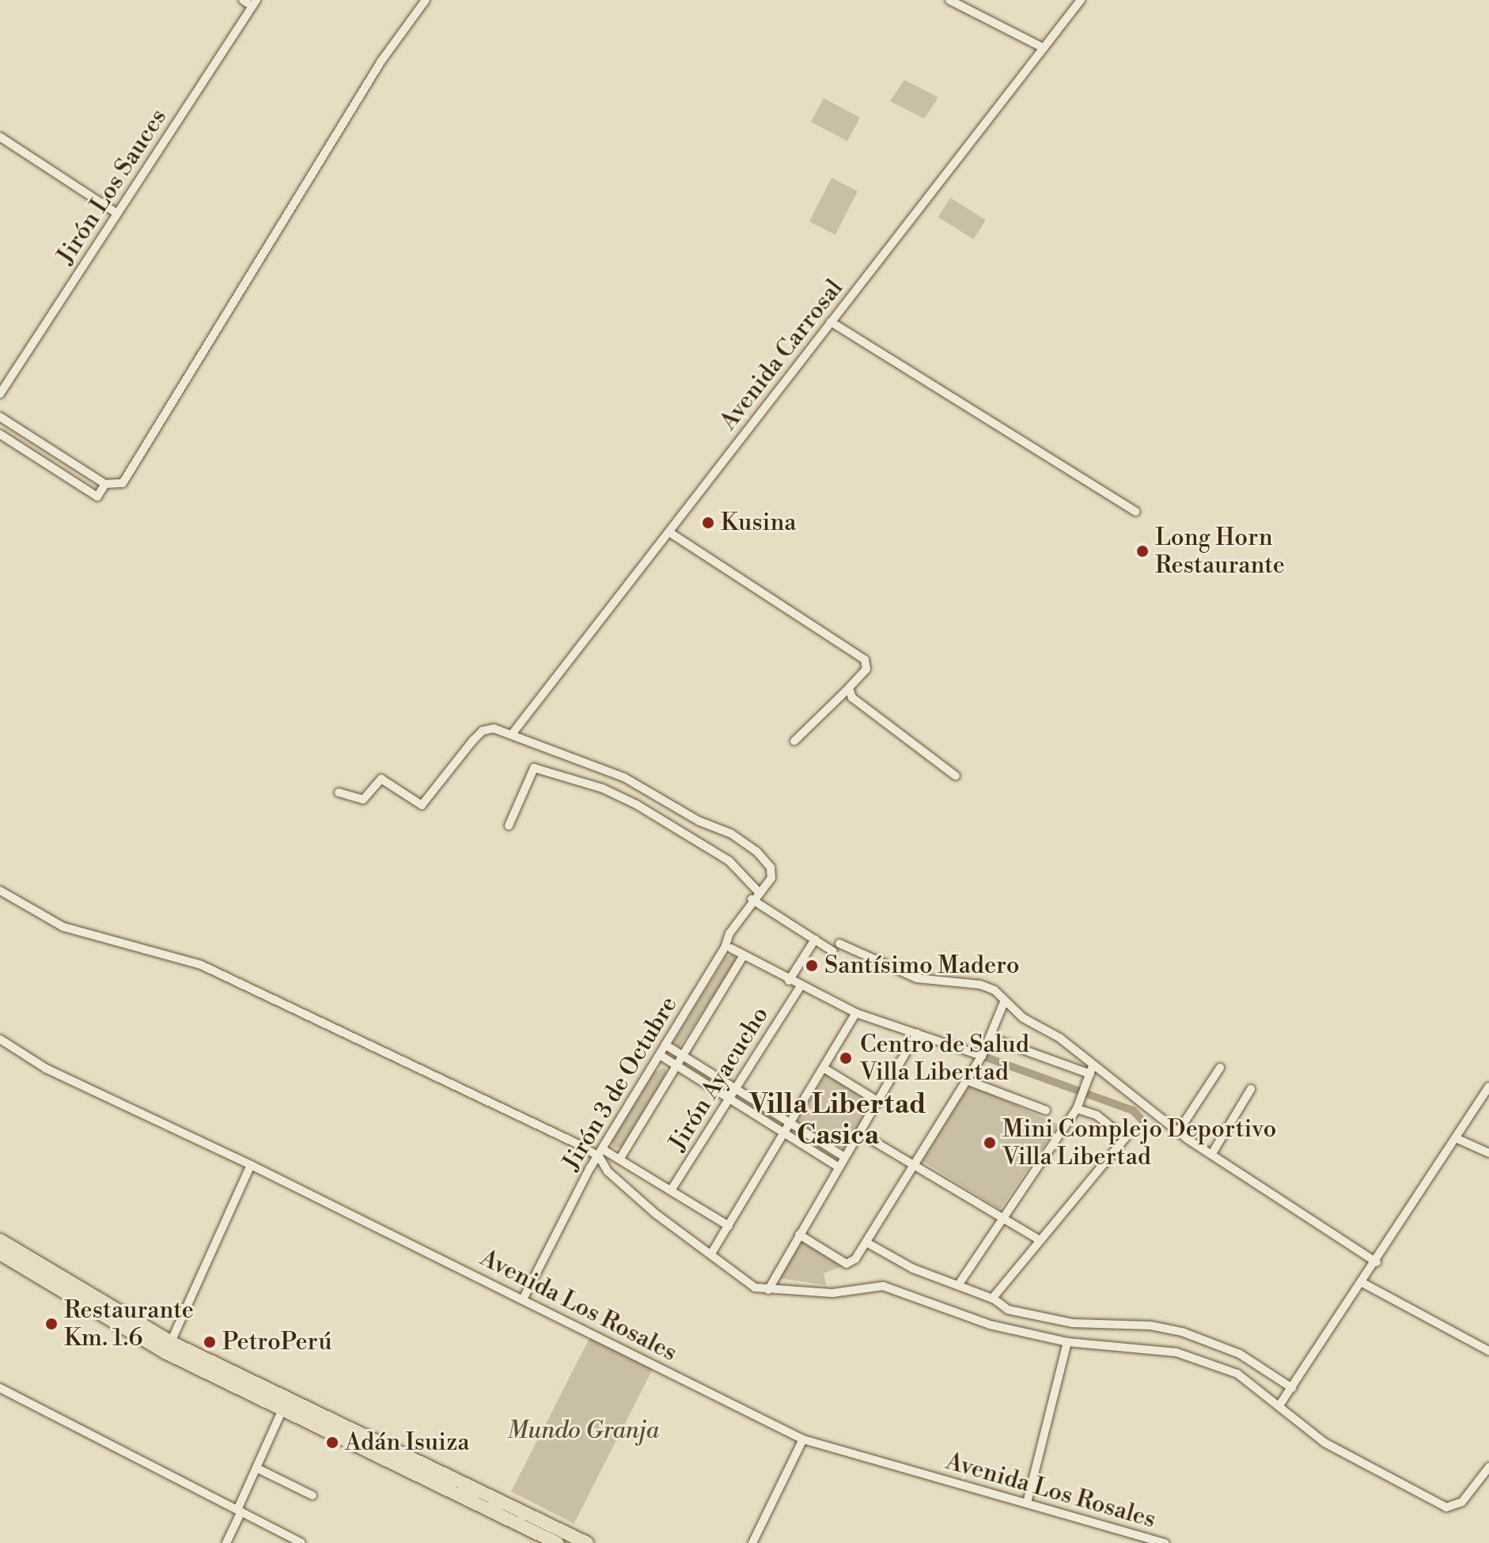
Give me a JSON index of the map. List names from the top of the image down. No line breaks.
{"streets":{"street":["Jirón Los Sauces","Avenida Carrosal","Jirón Ayacucho","Jirón 3 de Octubre","Avenida Los Rosales"]},"crossings":[["Avenida Carrosal","Jirón 3 de Octubre"],["Jirón 3 de Octubre","Avenida Los Rosales"]],"districts":["Villa Libertad Casica"],"parks":["Mundo Granja"],"places":["Kusina","Long Horn Restaurante","Santísimo Madero","Centro de Salud Villa Libertad","Mini Complejo Deportivo Villa Libertad","Restaurante Km. 1.6","PetroPerú","Adán Isuiza"]}
